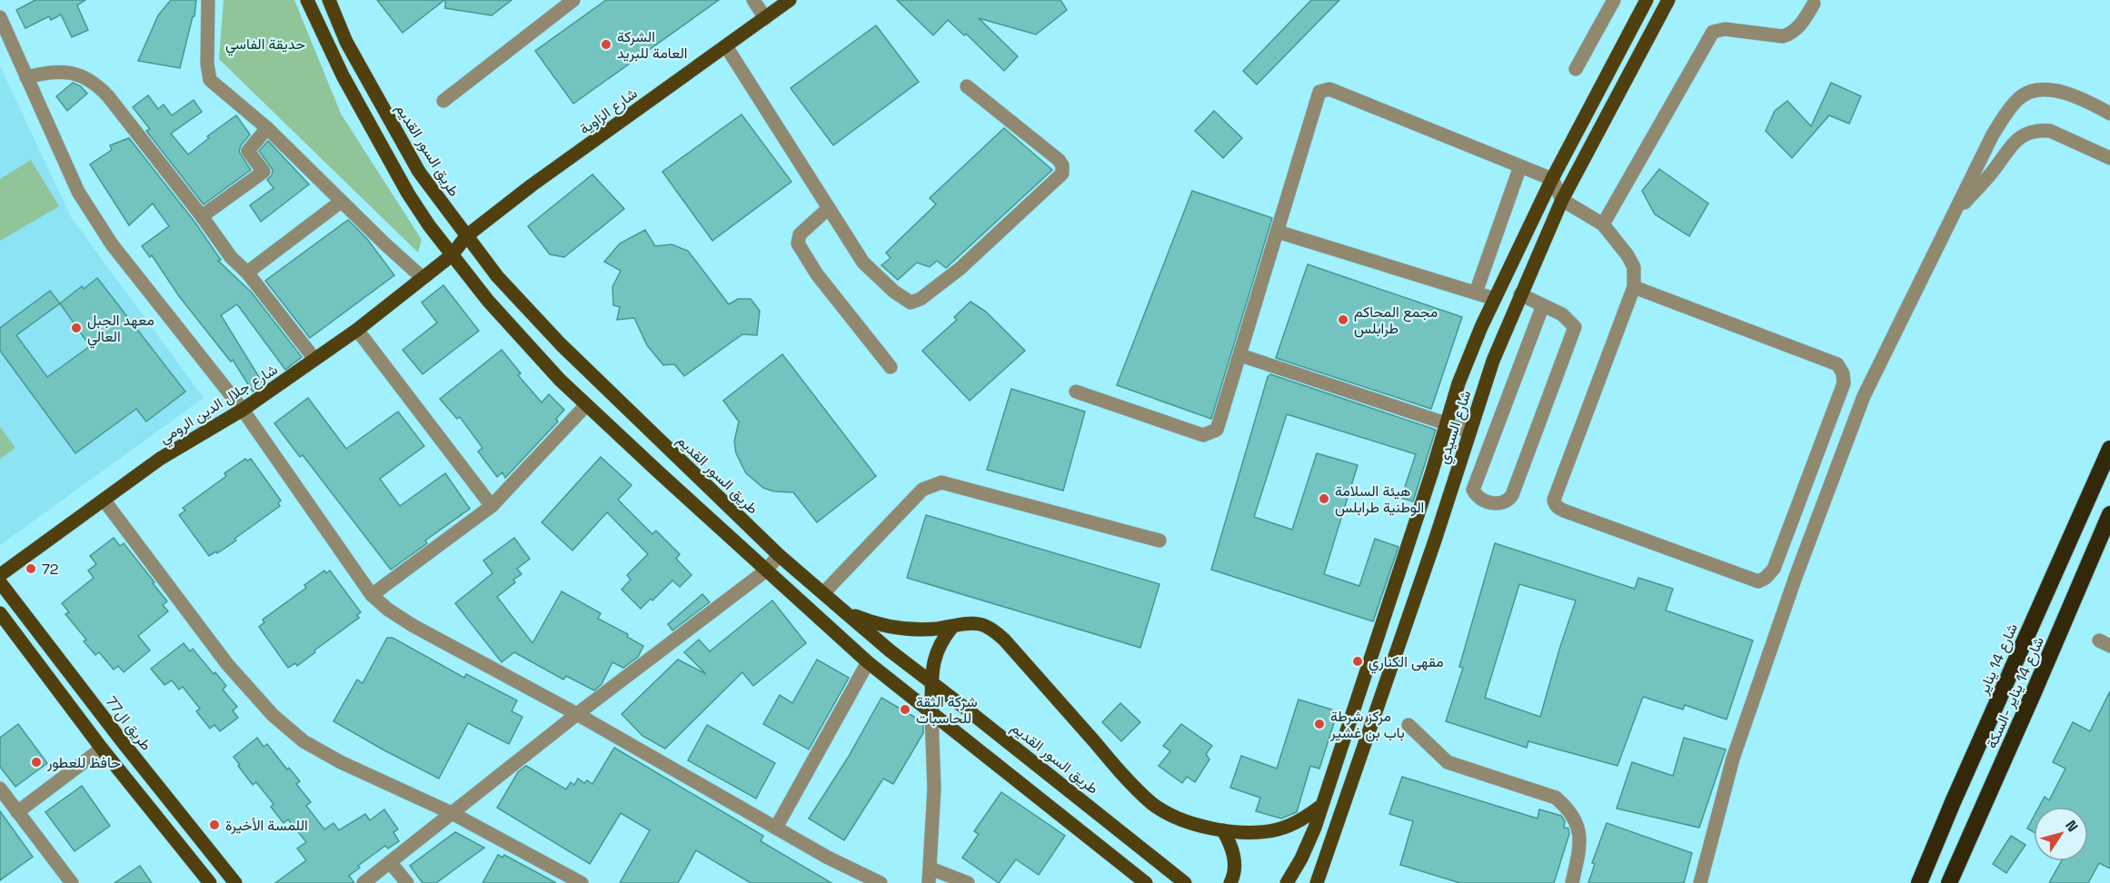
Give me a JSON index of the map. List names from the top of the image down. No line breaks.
{"streets":{"highway":["شارع 14 يناير","شارع 14 يناير -السكة"],"main road":["شارع الزاوية","طريق السور القديم","شارع جلال الدين الرومي","شارع السيدي","طريق ال77"]},"crossings":[["شارع الزاوية","طريق السور القديم"],["شارع الزاوية","شارع جلال الدين الرومي"]],"parks":["حديقة الفاسي"],"places":["الشركة العامة للبريد","مجمع المحاكم طرابلس","معهد الجبل العالي","هيئة السلامة الوطنية طرابلس","72","مقهى الكناري","شركة الثقة للحاسبات","مركز شرطة باب بن غشير","حافظ للعطور","اللمسة الأخيرة"],"north":"top right"}
